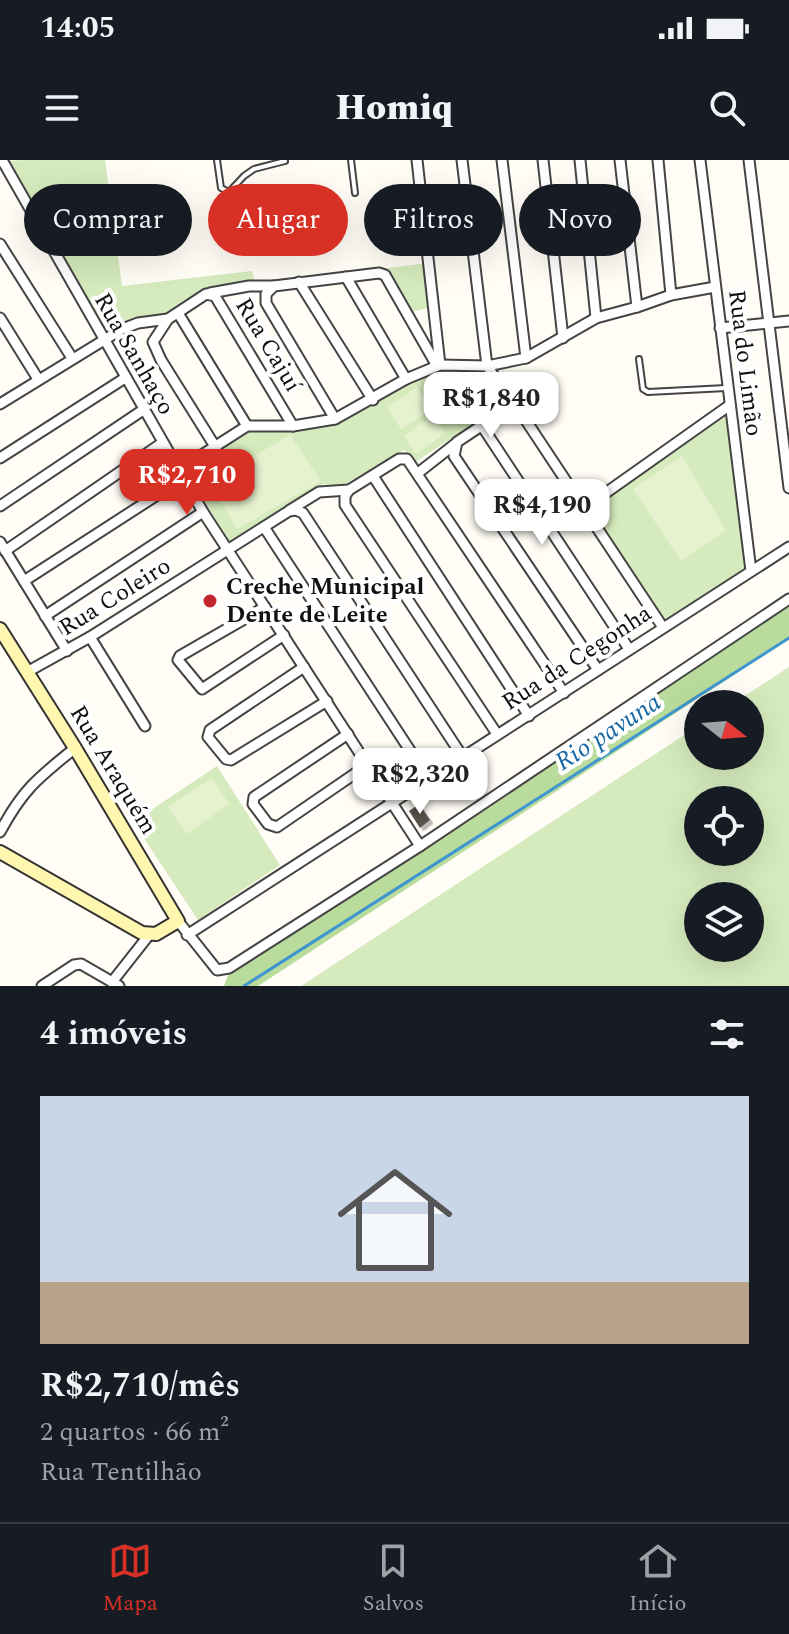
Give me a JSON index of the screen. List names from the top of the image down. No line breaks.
{"streets":{"street":["Rua Cajuí","Rua Sanhaço","Rua do Limão","Rua Coleiro","Rua da Cegonha","Rua Araquém"]},"crossings":[["Rua Cajuí","Rua Sanhaço"],["Rua Sanhaço","Rua Coleiro"],["Rua Sanhaço","Rua da Cegonha"],["Rua Sanhaço","Rua Araquém"],["Rua do Limão","Rua da Cegonha"],["Rua Coleiro","Rua Araquém"],["Rua da Cegonha","Rua Araquém"]],"water":["Rio pavuna"],"places":["Creche Municipal Dente de Leite"],"north":"right","page":{"status":"14:05","header":"Homiq","chip":["Comprar","Alugar","Filtros","Novo"],"price":["R$1,840","R$2,710","R$4,190","R$2,320"],"heading":"4 imóveis","list":[{"name":"R$2,710/mês","note":"2 quartos · 66 m² · Rua Tentilhão"}],"tabs":["Mapa","Salvos","Início"]}}
